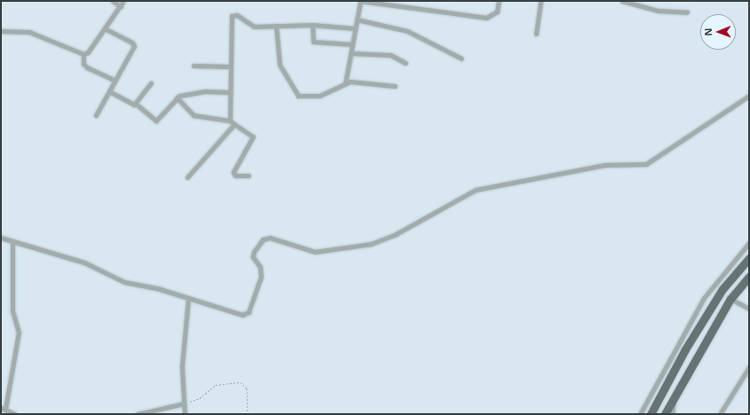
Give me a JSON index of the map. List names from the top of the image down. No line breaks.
{"north":"left"}
